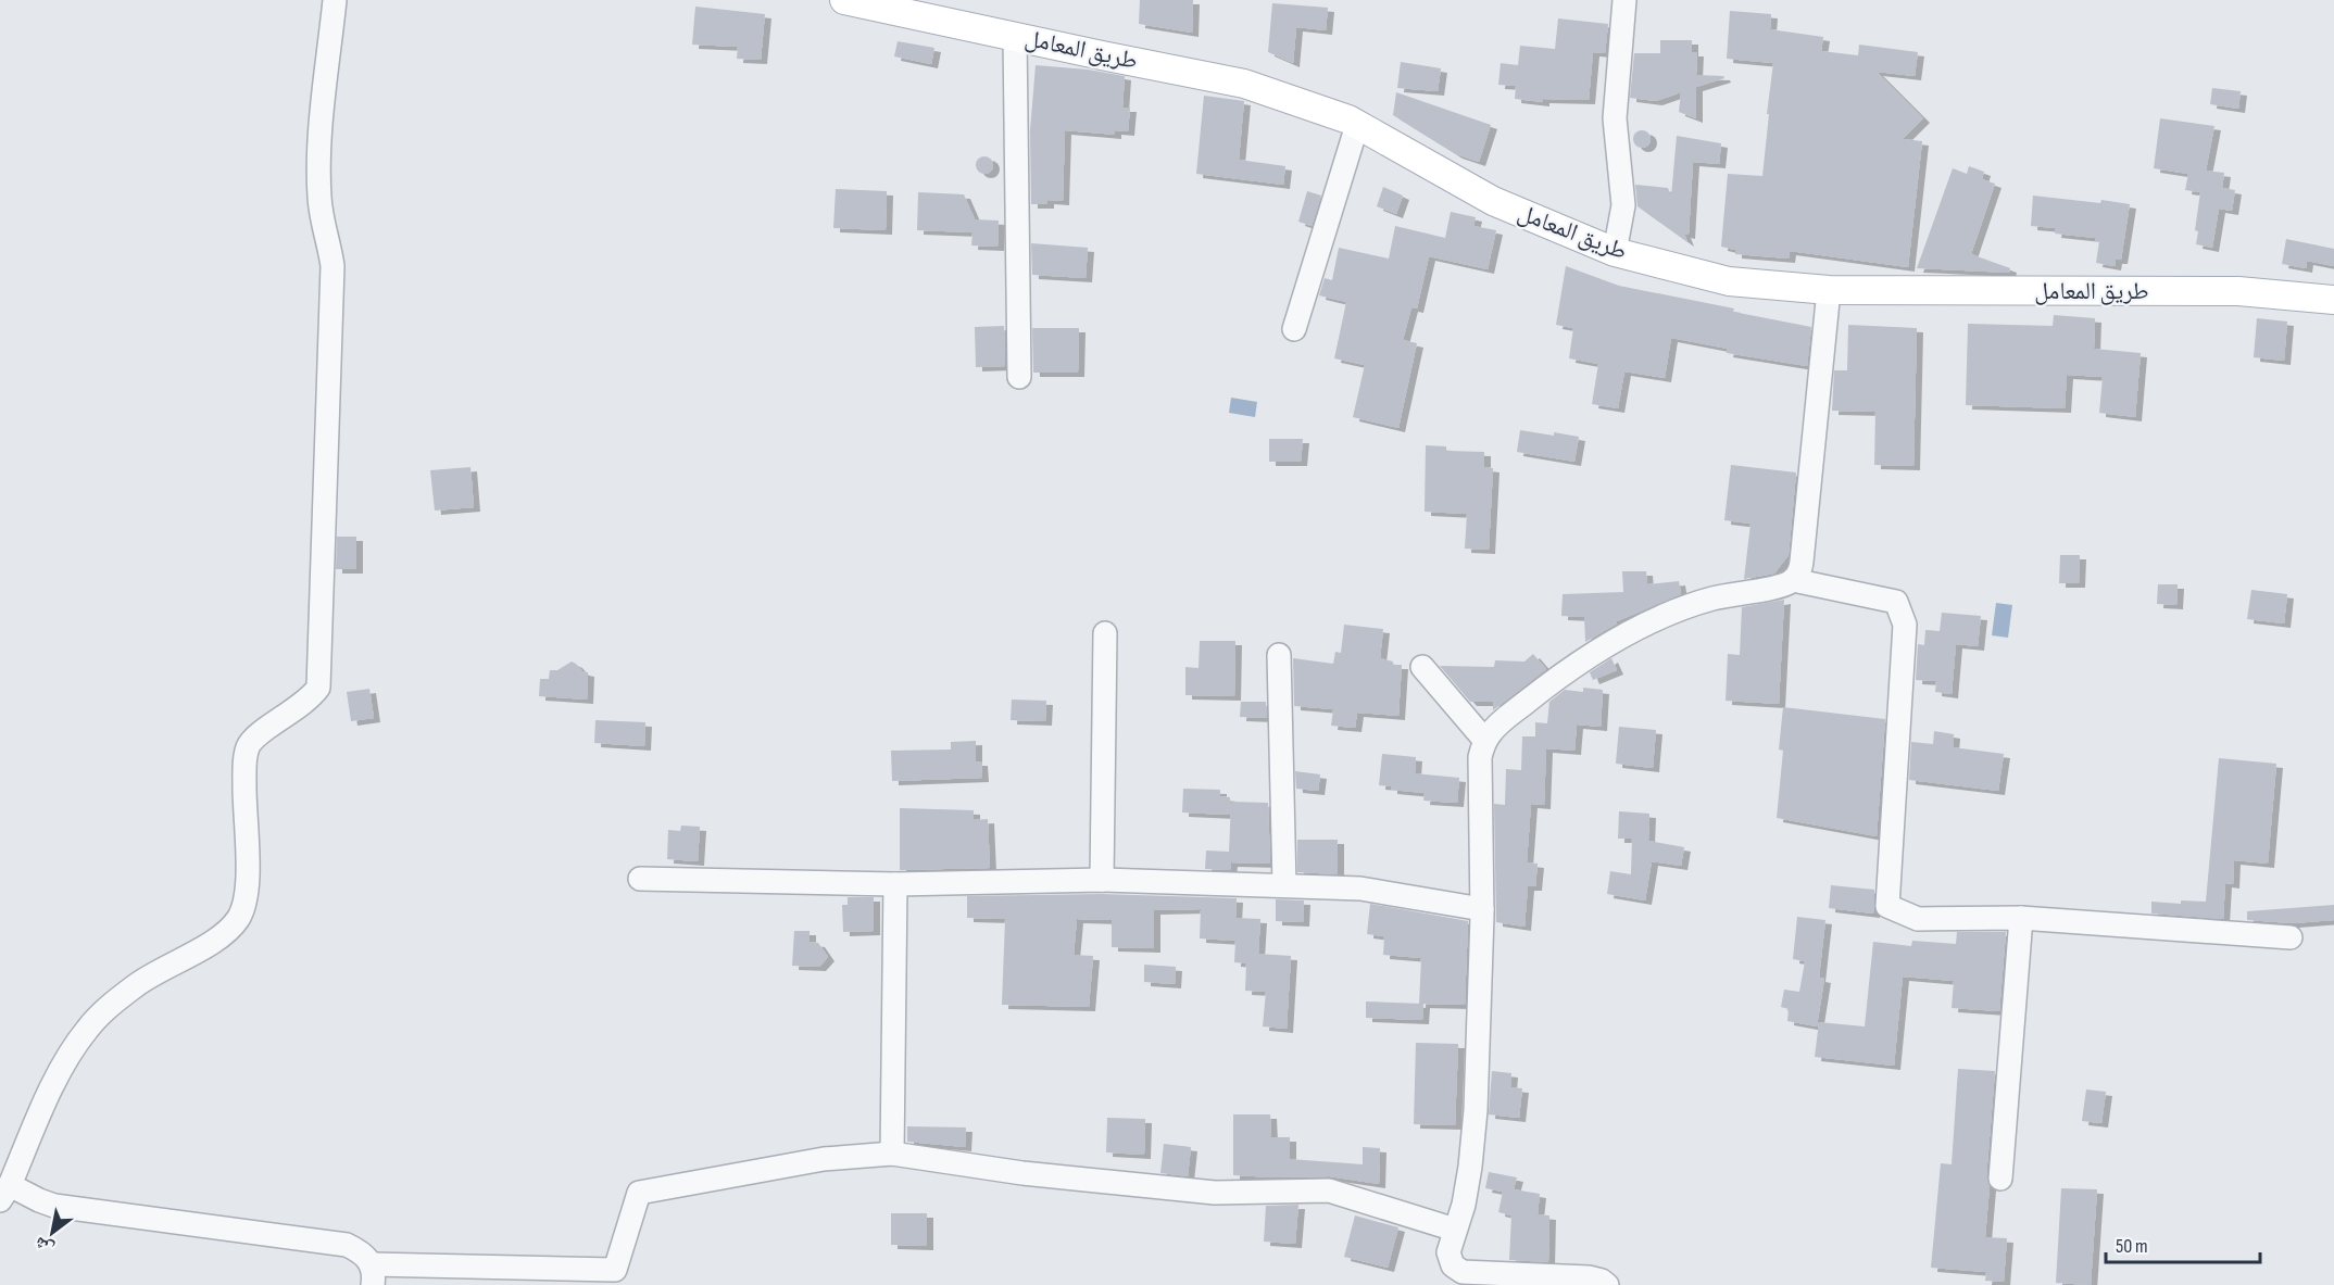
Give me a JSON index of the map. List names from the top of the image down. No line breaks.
{"streets":{"main road":["طريق المعامل"]},"scale_bar":"50 m","north":"bottom left"}
